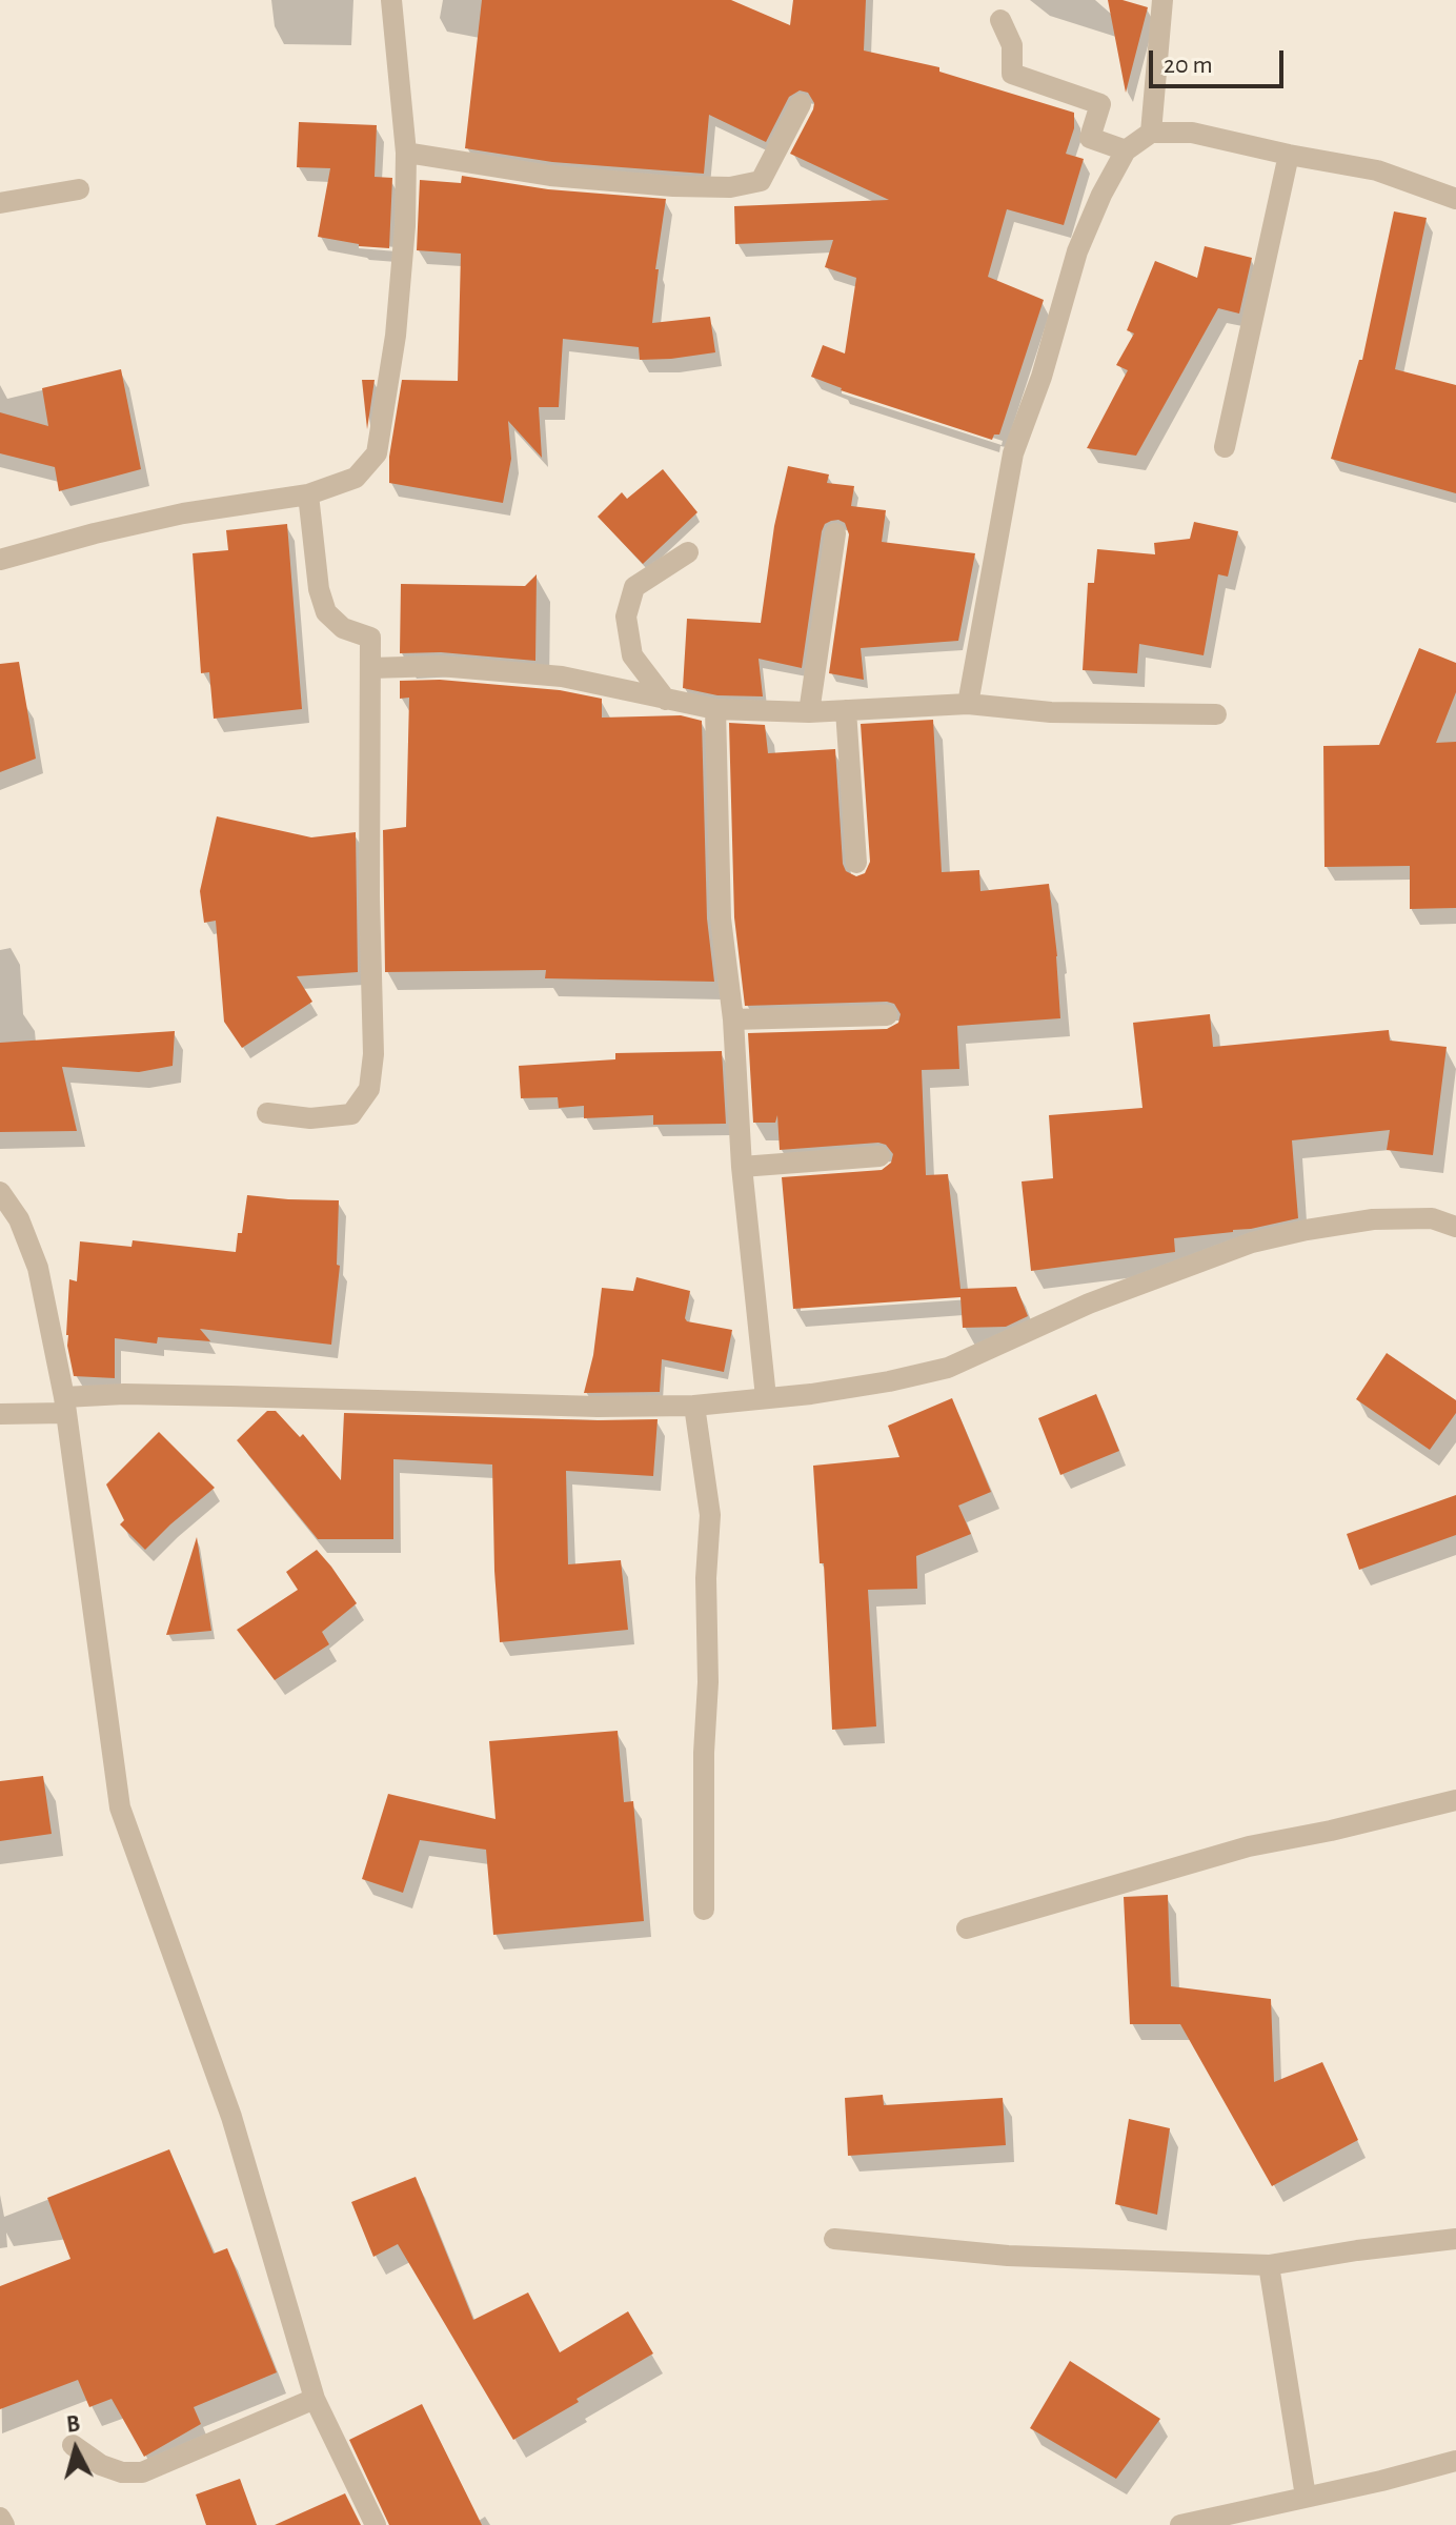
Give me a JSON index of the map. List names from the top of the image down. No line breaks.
{"scale_bar":"20 m","north":"top"}
